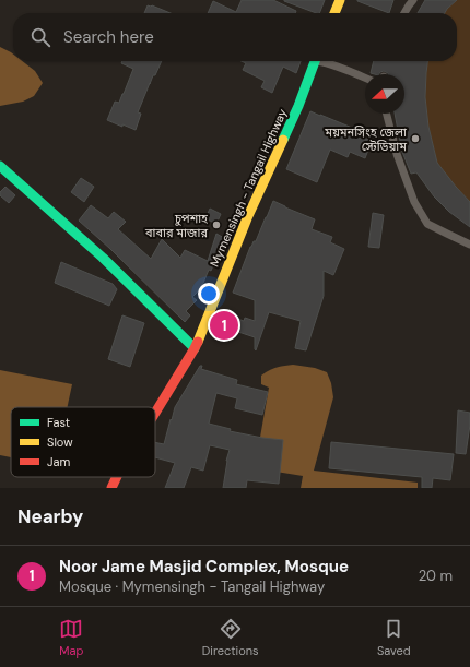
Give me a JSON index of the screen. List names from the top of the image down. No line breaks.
{"streets":{"main road":["Mymensingh - Tangail Highway"]},"places":["ময়মনসিংহ জেলা স্টেডিয়াম","চুপশাহ বাবার মাজার"],"legend":["Fast","Slow","Jam"],"north":"left","page":{"search":"Search here","pins":"1","heading":"Nearby","list":[{"mark":"1","name":"Noor Jame Masjid Complex, Mosque","note":"Mosque · Mymensingh - Tangail Highway","value":"20 m"}],"nav":["Map","Directions","Saved"]}}
